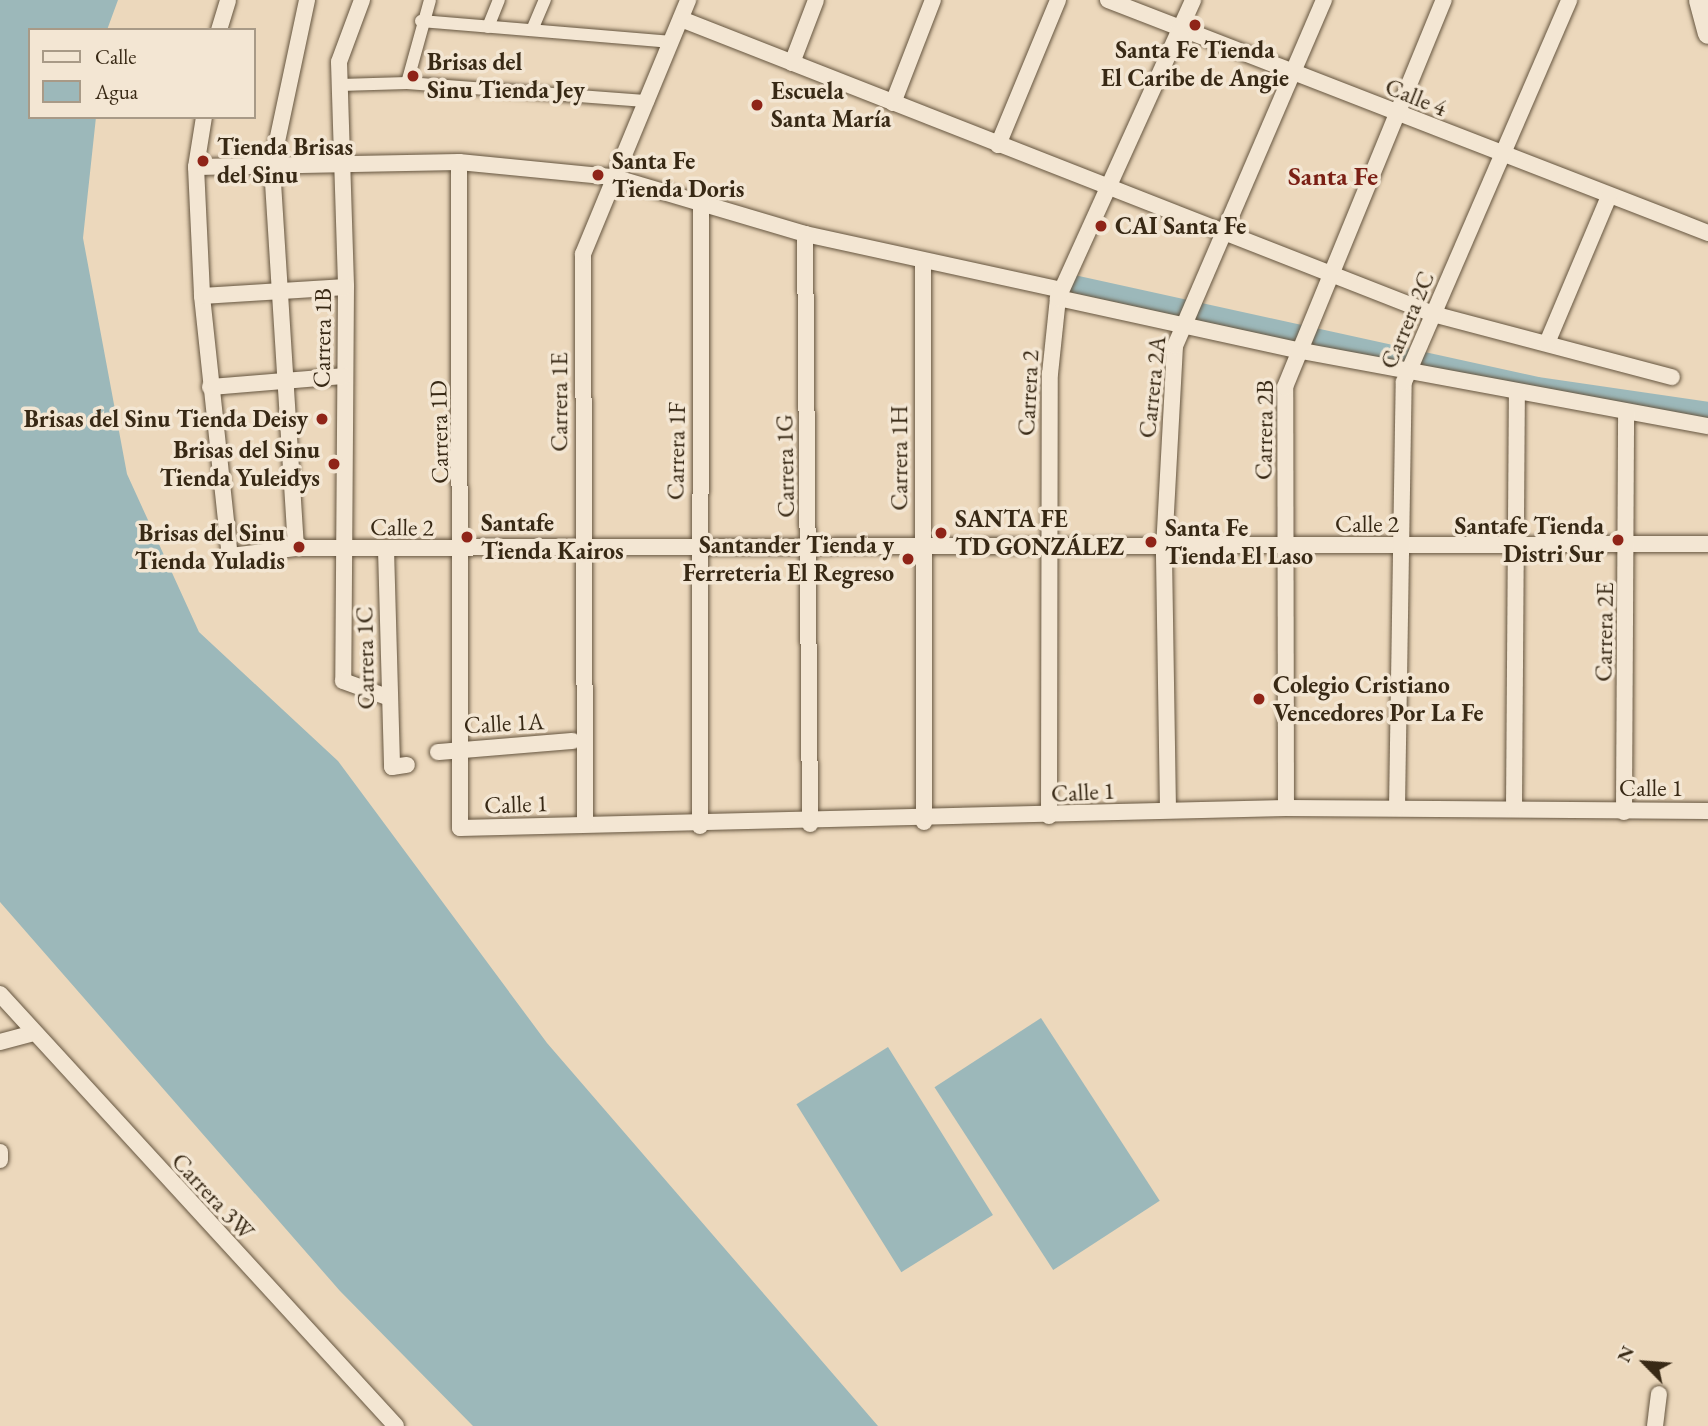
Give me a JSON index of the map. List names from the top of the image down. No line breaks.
{"streets":{"street":["Calle 4","Carrera 2C","Carrera 1B","Carrera 2A","Carrera 2","Carrera 1E","Carrera 2B","Carrera 1D","Carrera 1F","Carrera 1H","Carrera 1G","Calle 2","Carrera 2E","Carrera 1C","Calle 1A","Calle 1","Carrera 3W"]},"crossings":[["Calle 4","Carrera 2C"],["Calle 4","Carrera 2A"],["Calle 4","Carrera 2"],["Calle 4","Carrera 2B"],["Carrera 2C","Calle 2"],["Carrera 2C","Calle 1"],["Carrera 1B","Calle 2"],["Carrera 1B","Carrera 1C"],["Carrera 2A","Calle 2"],["Carrera 2A","Calle 1"],["Carrera 2","Calle 2"],["Carrera 2","Calle 1"],["Carrera 1E","Calle 2"],["Carrera 1E","Calle 1"],["Carrera 2B","Calle 2"],["Carrera 2B","Calle 1"],["Carrera 1D","Calle 2"],["Carrera 1D","Calle 1A"],["Carrera 1D","Calle 1"],["Carrera 1F","Calle 2"],["Carrera 1F","Calle 1"],["Carrera 1H","Calle 2"],["Carrera 1H","Calle 1"],["Carrera 1G","Calle 2"],["Carrera 1G","Calle 1"],["Calle 2","Carrera 2E"],["Calle 2","Carrera 1C"],["Carrera 2E","Calle 1"]],"districts":["Santa Fe"],"places":["Santa Fe Tienda El Caribe de Angie","Brisas del Sinu Tienda Jey","Escuela Santa María","Tienda Brisas del Sinu","Santa Fe Tienda Doris","CAI Santa Fe","Brisas del Sinu Tienda Deisy","Brisas del Sinu Tienda Yuleidys","SANTA FE TD GONZÁLEZ","Santafe Tienda Kairos","Santafe Tienda Distri Sur","Santa Fe Tienda El Laso","Brisas del Sinu Tienda Yuladis","Santander Tienda y Ferreteria El Regreso","Colegio Cristiano Vencedores Por La Fe"],"legend":["Calle","Agua"],"north":"top left"}
